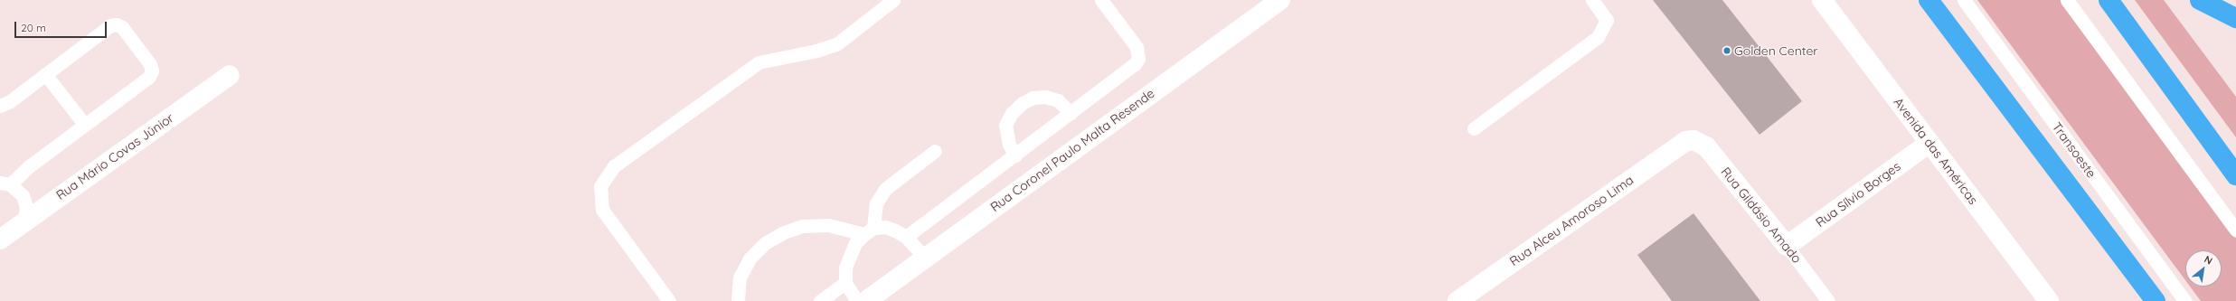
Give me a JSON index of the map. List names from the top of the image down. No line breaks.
{"streets":{"street":["Rua Coronel Paulo Malta Resende","Avenida das Américas","Rua Mário Covas Júnior","Rua Sílvio Borges","Rua Gildásio Amado","Rua Alceu Amoroso Lima"],"lane":["Transoeste"]},"crossings":[["Avenida das Américas","Rua Sílvio Borges"],["Rua Sílvio Borges","Rua Gildásio Amado"],["Rua Gildásio Amado","Rua Alceu Amoroso Lima"]],"places":["Golden Center"],"scale_bar":"20 m","north":"top right"}
